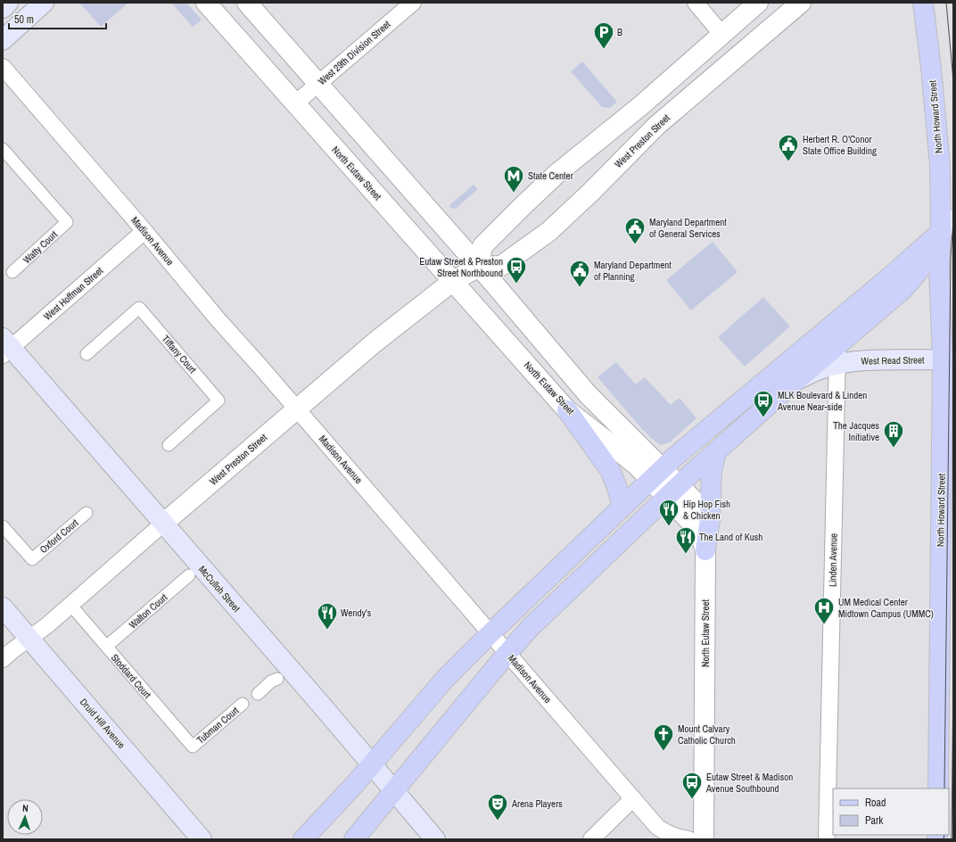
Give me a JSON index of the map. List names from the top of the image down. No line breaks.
{"streets":{"main road":["North Howard Street","West Read Street","McCulloh Street","Druid Hill Avenue"],"street":["West 29th Division Street","West Preston Street","North Eutaw Street","Madison Avenue","Watty Court","West Hoffman Street","Tiffany Court","Oxford Court","Linden Avenue","Walton Court","Stoddard Court","Tubman Court"]},"crossings":[["West 29th Division Street","North Eutaw Street"],["North Howard Street","West Read Street"],["West Preston Street","North Eutaw Street"],["West Preston Street","Madison Avenue"],["West Preston Street","McCulloh Street"],["West Preston Street","Stoddard Court"],["West Preston Street","Druid Hill Avenue"],["Madison Avenue","West Hoffman Street"],["West Hoffman Street","McCulloh Street"],["West Read Street","Linden Avenue"],["Walton Court","Stoddard Court"],["Stoddard Court","Tubman Court"]],"places":{"parking":["B"],"public building":["Herbert R. O'Conor State Office Building","Maryland Department of General Services","Maryland Department of Planning"],"metro station":["State Center"],"bus stop":["Eutaw Street & Preston Street Northbound","MLK Boulevard & Linden Avenue Near-side","Eutaw Street & Madison Avenue Southbound"],"building":["The Jacques Initiative"],"restaurant":["Hip Hop Fish & Chicken","The Land of Kush","Wendy's"],"hospital":["UM Medical Center Midtown Campus (UMMC)"],"church":["Mount Calvary Catholic Church"],"theatre":["Arena Players"]},"legend":["Road","Park"],"scale_bar":"50 m","north":"top"}
